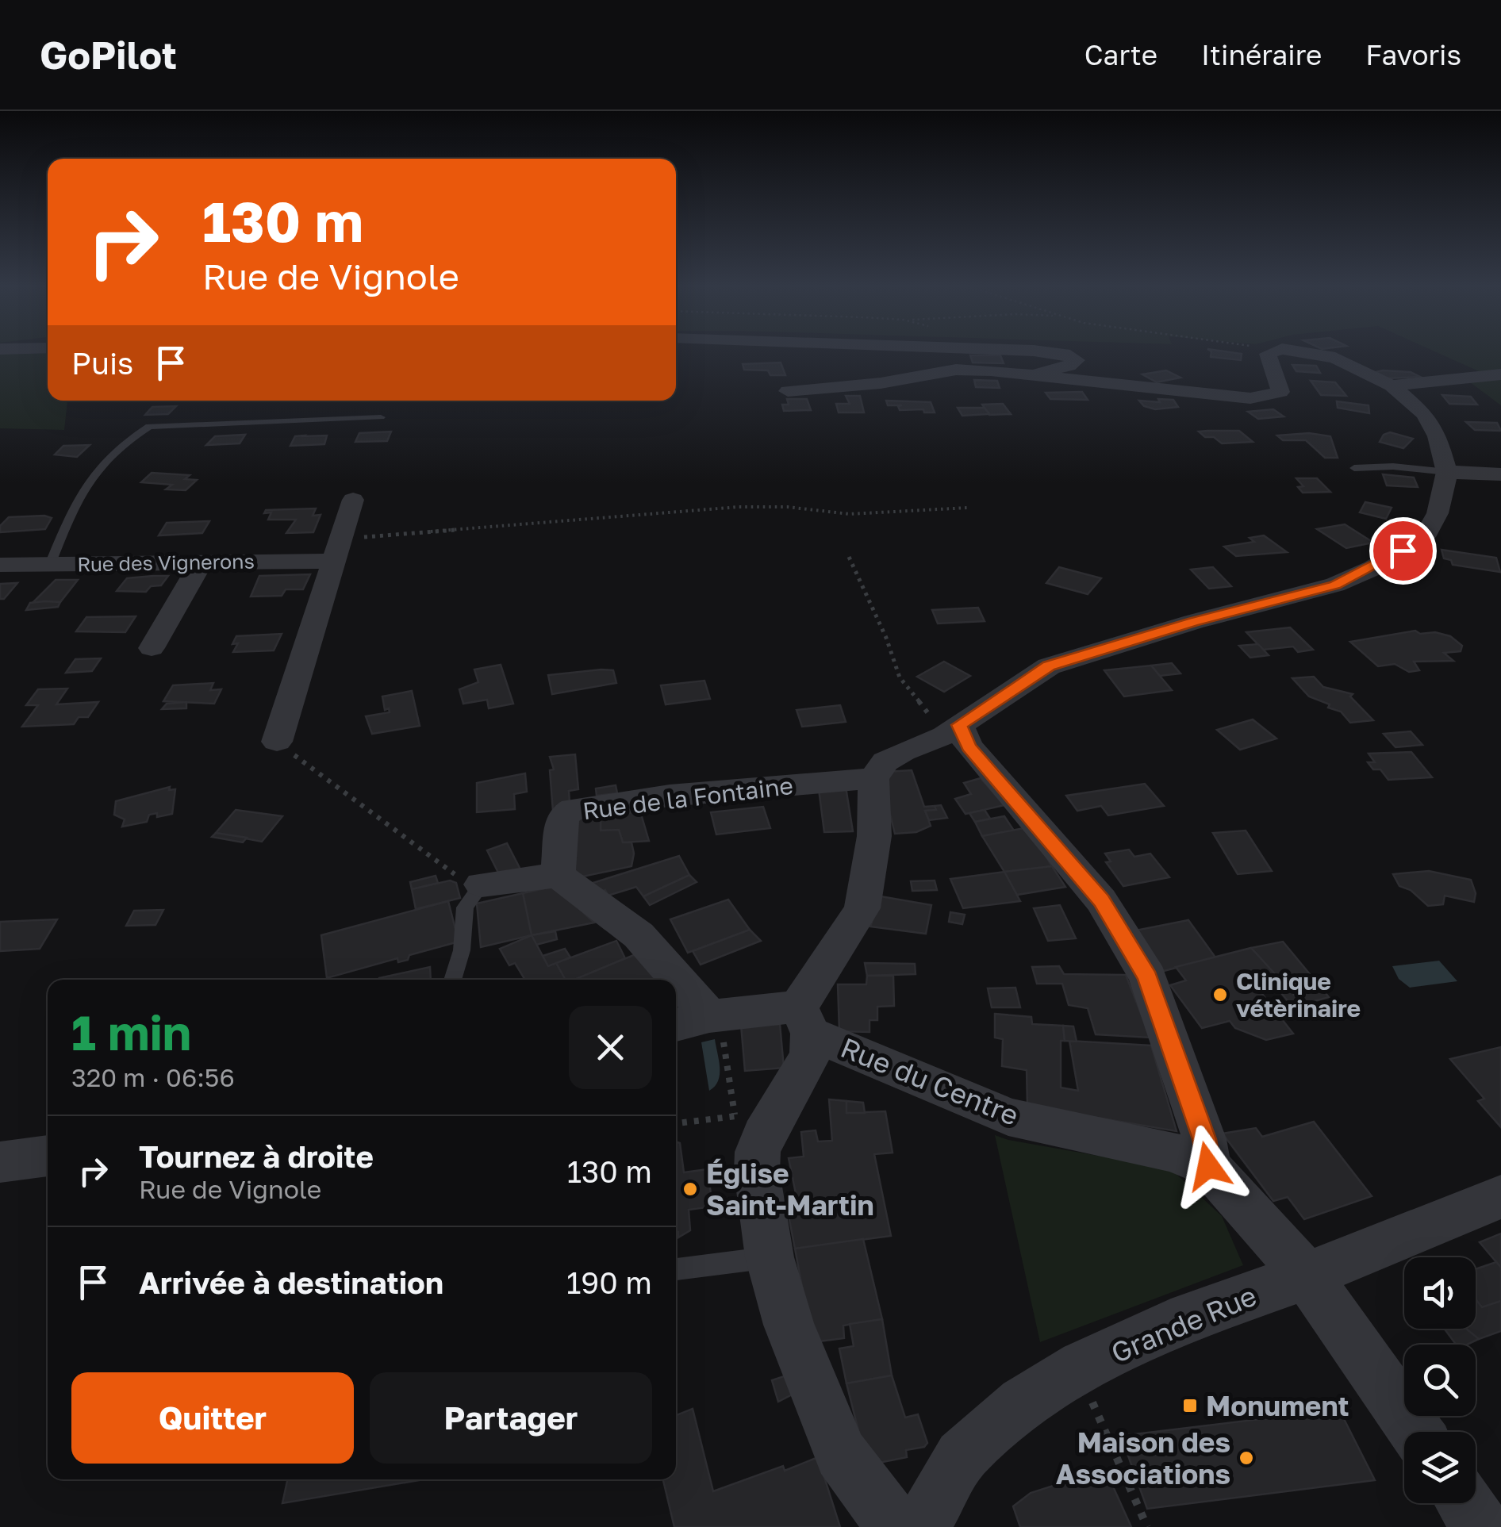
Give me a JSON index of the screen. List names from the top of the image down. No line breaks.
{"streets":{"street":["Rue des Vignerons","Rue de la Fontaine","Rue du Centre","Grande Rue"]},"crossings":[["Rue du Centre","Grande Rue"]],"places":{"other":["Clinique vétèrinaire","Église Saint-Martin","Maison des Associations"],"transit":["Monument"]},"page":{"header":"GoPilot","nav":["Carte","Itinéraire","Favoris"],"turn":["130 m","Rue de Vignole"],"then":"Puis","heading":["1 min","320 m · 06:56"],"list":[{"name":"Tournez à droite","note":"Rue de Vignole","value":"130 m"},{"name":"Arrivée à destination","value":"190 m"}],"buttons":["Quitter","Partager"]}}
